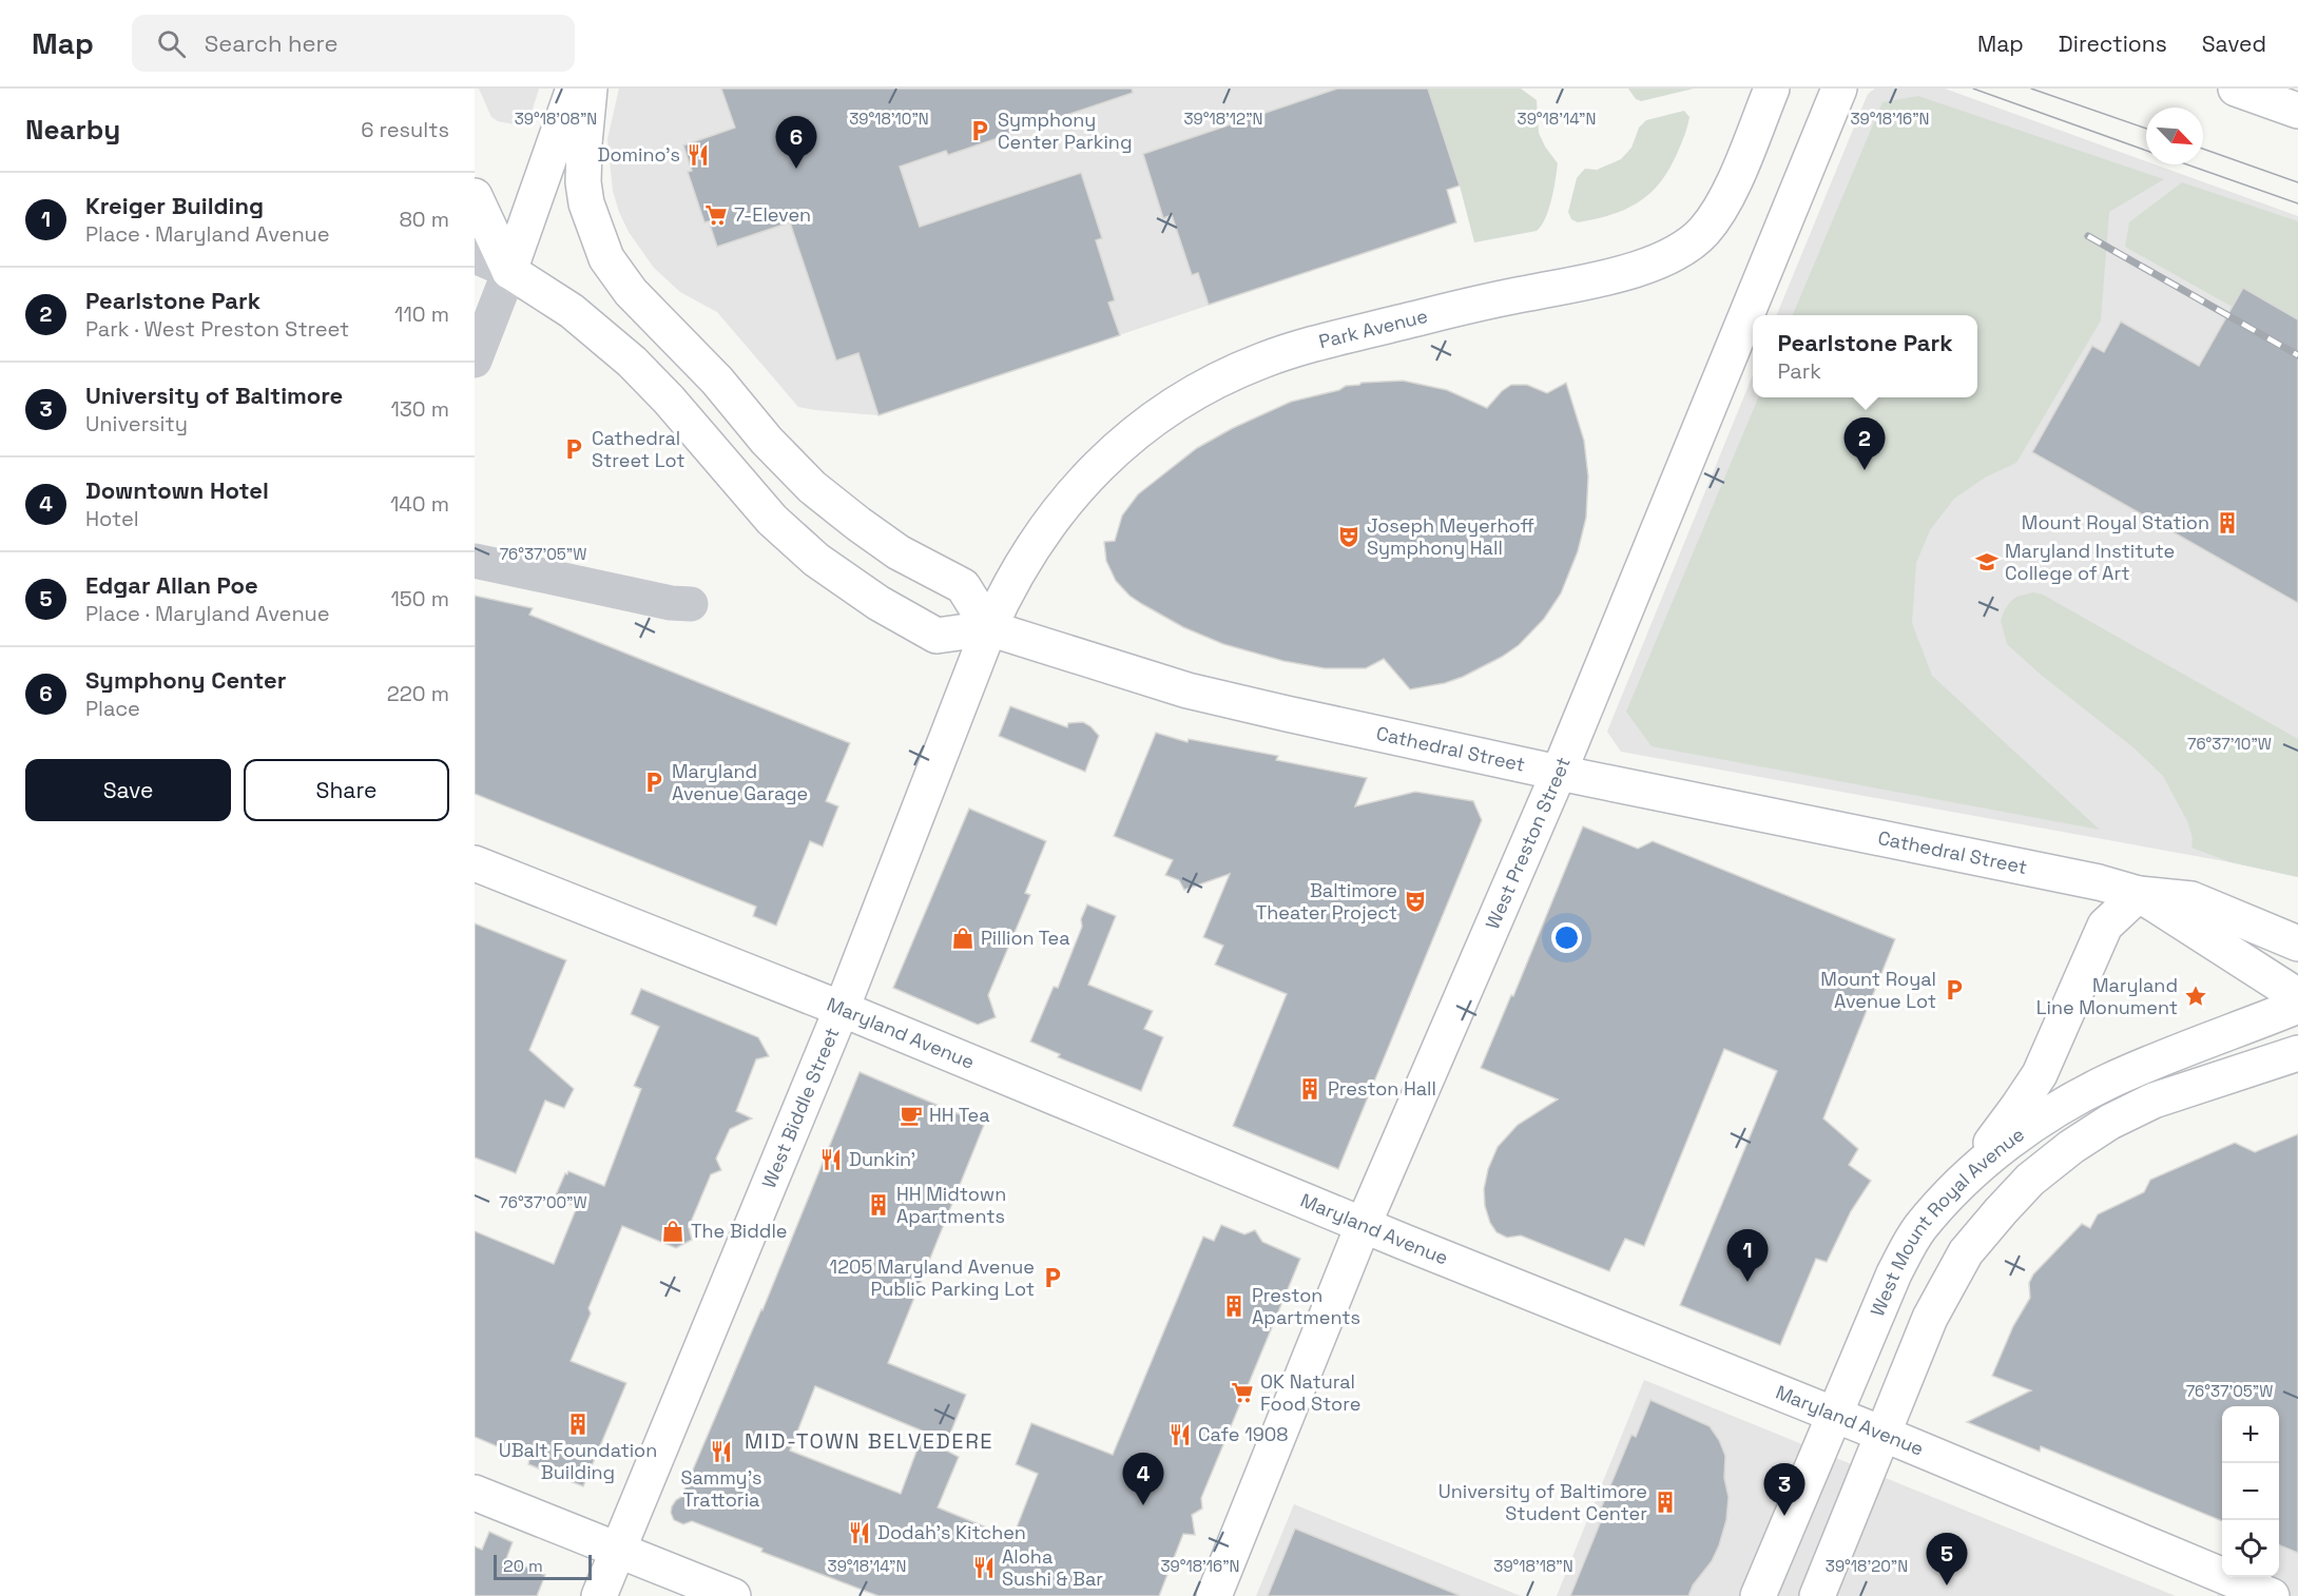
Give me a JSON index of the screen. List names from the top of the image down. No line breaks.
{"streets":{"main road":["Park Avenue","Cathedral Street","West Preston Street","Maryland Avenue","West Biddle Street","West Mount Royal Avenue"]},"crossings":[["Park Avenue","Cathedral Street"],["Park Avenue","West Biddle Street"],["Cathedral Street","West Preston Street"],["Cathedral Street","West Biddle Street"],["West Preston Street","Maryland Avenue"],["Maryland Avenue","West Biddle Street"],["Maryland Avenue","West Mount Royal Avenue"]],"districts":["MID-TOWN BELVEDERE"],"places":{"parking":["Symphony Center Parking","Cathedral Street Lot","Maryland Avenue Garage","Mount Royal Avenue Lot","1205 Maryland Avenue Public Parking Lot"],"restaurant":["Domino's","Dunkin'","Cafe 1908","Sammy's Trattoria","Dodah's Kitchen","Aloha Sushi & Bar"],"supermarket":["7-Eleven","OK Natural Food Store"],"building":["Mount Royal Station","Preston Hall","HH Midtown Apartments","Preston Apartments","UBalt Foundation Building","University of Baltimore Student Center"],"theatre":["Joseph Meyerhoff Symphony Hall","Baltimore Theater Project"],"school or university":["Maryland Institute College of Art"],"shop":["Pillion Tea","The Biddle"],"place":["Maryland Line Monument"],"cafe":["HH Tea"]},"scale_bar":"20 m","north":"bottom right","page":{"header":"Map","search":"Search here","nav":["Map","Directions","Saved"],"heading":["Nearby","6 results"],"pins":["6","2","1","4","3","5"],"list":[{"mark":"1","name":"Kreiger Building","note":"Place · Maryland Avenue","value":"80 m"},{"mark":"2","name":"Pearlstone Park","note":"Park · West Preston Street","value":"110 m"},{"mark":"3","name":"University of Baltimore","note":"University","value":"130 m"},{"mark":"4","name":"Downtown Hotel","note":"Hotel","value":"140 m"},{"mark":"5","name":"Edgar Allan Poe","note":"Place · Maryland Avenue","value":"150 m"},{"mark":"6","name":"Symphony Center","note":"Place","value":"220 m"}],"popup":["Pearlstone Park","Park"],"buttons":["Save","Share"],"map_buttons":["+","−"],"scale":"20 m"},"coordinates":["39°18'08\"N","39°18'12\"N","39°18'14\"N","39°18'16\"N","39°18'10\"N","76°37'05\"W","76°37'10\"W","76°37'00\"W","39°18'18\"N","39°18'20\"N"]}
